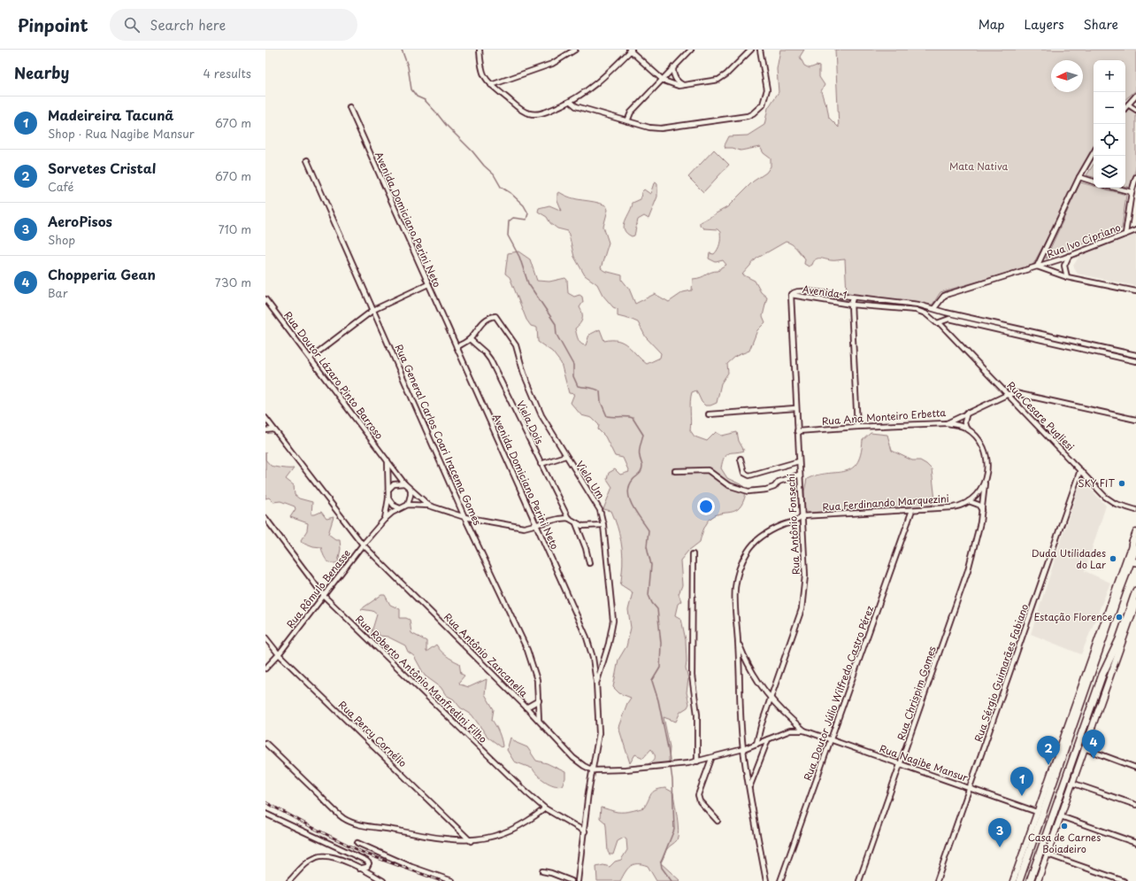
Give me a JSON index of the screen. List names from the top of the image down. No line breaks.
{"streets":{"street":["Avenida Domiciano Perini Neto","Rua Ivo Cipriano","Avenida 1","Rua Doutor Lázaro Pinto Barroso","Rua Cesare Pugliesi","Rua Ana Monteiro Erbetta","Viela Dois","Rua General Carlos Coari Iracema Gomes","Viela Um","Rua Ferdinando Marquezini","Rua Antônio Fonsechi","Rua Rômulo Benasse","Rua Antônio Zancanella","Rua Sérgio Guimarães Fabiano","Rua Roberto Antônio Manfredini Filho","Rua Doutor Júlio Wilfredo Castro Pérez","Rua Chrispim Gomes","Rua Percy Cornélio","Rua Nagibe Mansur"]},"crossings":[["Avenida Domiciano Perini Neto","Rua Doutor Lázaro Pinto Barroso"],["Avenida Domiciano Perini Neto","Viela Um"],["Avenida Domiciano Perini Neto","Rua Antônio Zancanella"],["Avenida Domiciano Perini Neto","Rua Roberto Antônio Manfredini Filho"],["Rua Ivo Cipriano","Avenida 1"],["Avenida 1","Rua Cesare Pugliesi"],["Avenida 1","Rua Antônio Fonsechi"],["Rua Doutor Lázaro Pinto Barroso","Viela Dois"],["Rua Doutor Lázaro Pinto Barroso","Rua General Carlos Coari Iracema Gomes"],["Rua Doutor Lázaro Pinto Barroso","Rua Rômulo Benasse"],["Rua Cesare Pugliesi","Rua Ana Monteiro Erbetta"],["Rua Cesare Pugliesi","Rua Sérgio Guimarães Fabiano"],["Rua Ana Monteiro Erbetta","Rua Antônio Fonsechi"],["Rua Ana Monteiro Erbetta","Rua Chrispim Gomes"],["Viela Dois","Viela Um"],["Rua General Carlos Coari Iracema Gomes","Rua Antônio Zancanella"],["Rua Ferdinando Marquezini","Rua Antônio Fonsechi"],["Rua Ferdinando Marquezini","Rua Doutor Júlio Wilfredo Castro Pérez"],["Rua Ferdinando Marquezini","Rua Chrispim Gomes"],["Rua Antônio Fonsechi","Rua Nagibe Mansur"],["Rua Rômulo Benasse","Rua Antônio Zancanella"],["Rua Rômulo Benasse","Rua Roberto Antônio Manfredini Filho"],["Rua Rômulo Benasse","Rua Percy Cornélio"],["Rua Sérgio Guimarães Fabiano","Rua Nagibe Mansur"],["Rua Doutor Júlio Wilfredo Castro Pérez","Rua Nagibe Mansur"],["Rua Chrispim Gomes","Rua Nagibe Mansur"]],"parks":["Mata Nativa"],"places":["SKY FIT","Duda Utilidades do Lar","Estação Florence","Casa de Carnes Boiadeiro"],"north":"left","page":{"header":"Pinpoint","search":"Search here","nav":["Map","Layers","Share"],"heading":["Nearby","4 results"],"map_buttons":["+","−"],"list":[{"mark":"1","name":"Madeireira Tacunã","note":"Shop · Rua Nagibe Mansur","value":"670 m"},{"mark":"2","name":"Sorvetes Cristal","note":"Café","value":"670 m"},{"mark":"3","name":"AeroPisos","note":"Shop","value":"710 m"},{"mark":"4","name":"Chopperia Gean","note":"Bar","value":"730 m"}],"pins":["4","2","1","3"]}}
